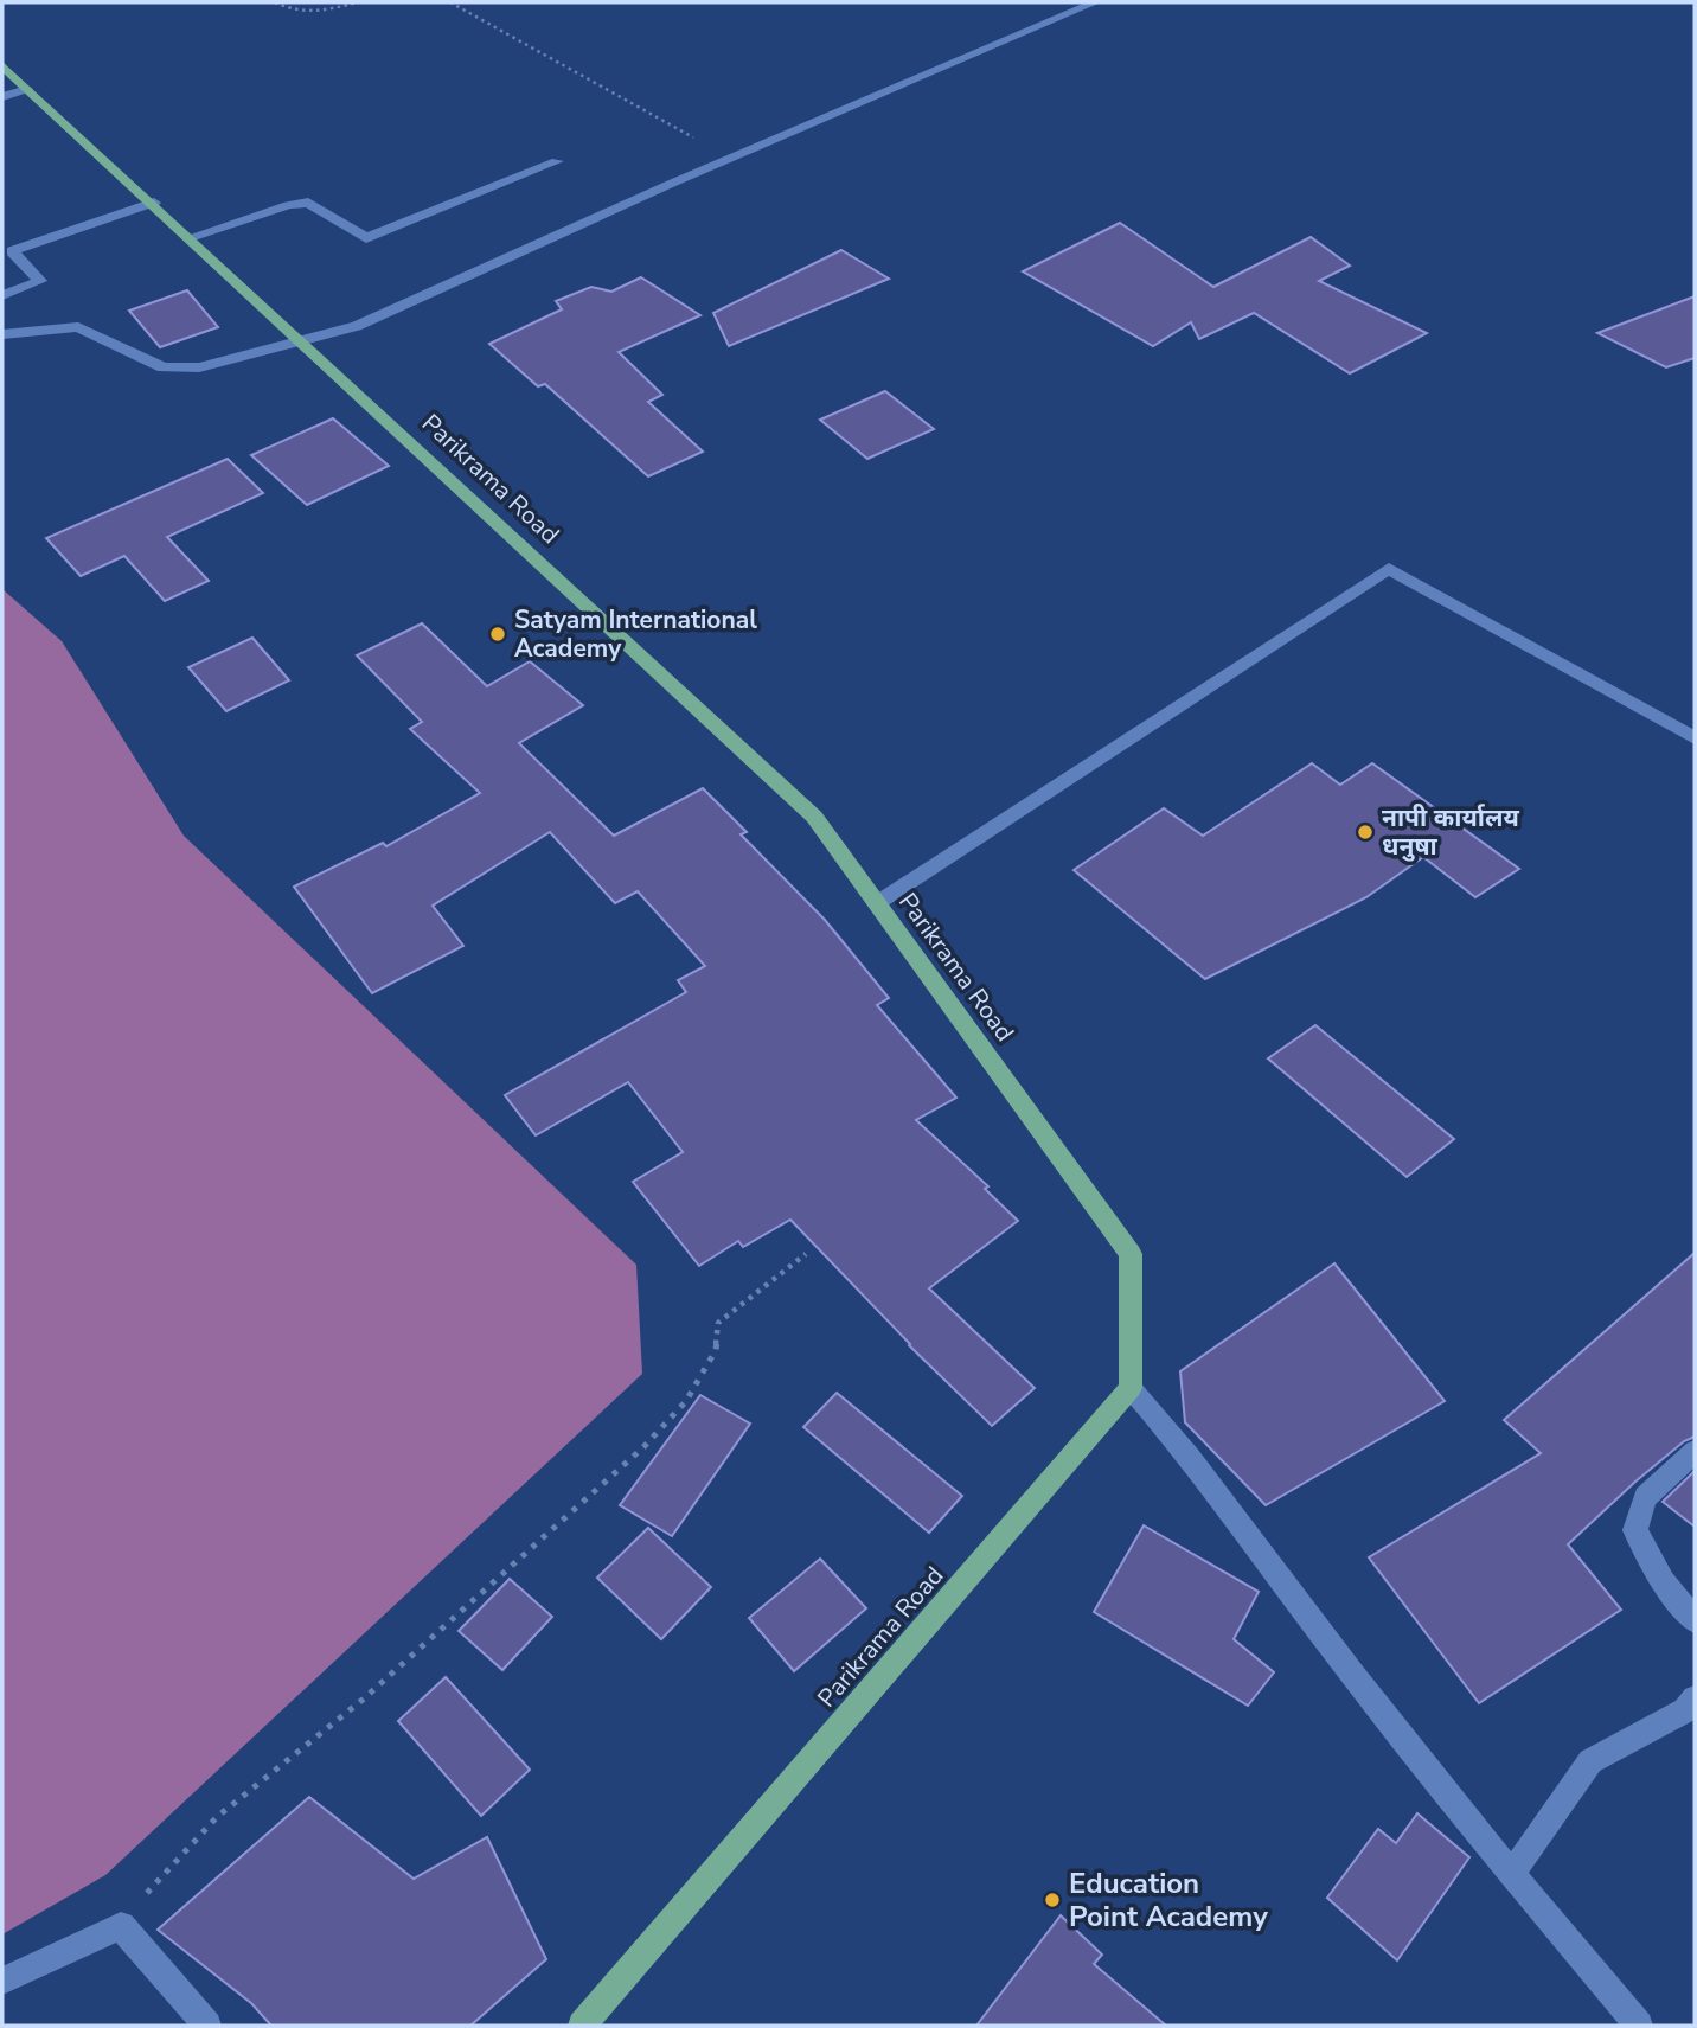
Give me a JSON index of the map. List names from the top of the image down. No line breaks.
{"streets":{"main road":["Parikrama Road"]},"places":["Satyam International Academy","नापी कार्यालय धनुषा","Education Point Academy"]}
